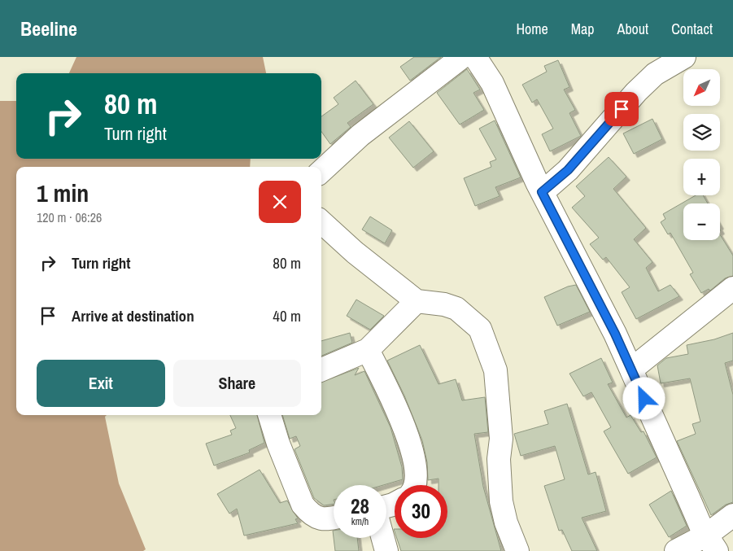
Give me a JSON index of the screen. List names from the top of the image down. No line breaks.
{"north":"bottom left","page":{"header":"Beeline","nav":["Home","Map","About","Contact"],"map_buttons":["+","−"],"turn":["80 m","Turn right"],"heading":["1 min","120 m · 06:26"],"list":[{"name":"Turn right","value":"80 m"},{"name":"Arrive at destination","value":"40 m"}],"buttons":["Exit","Share"],"speed":"28 km/h","limit":"30"}}
